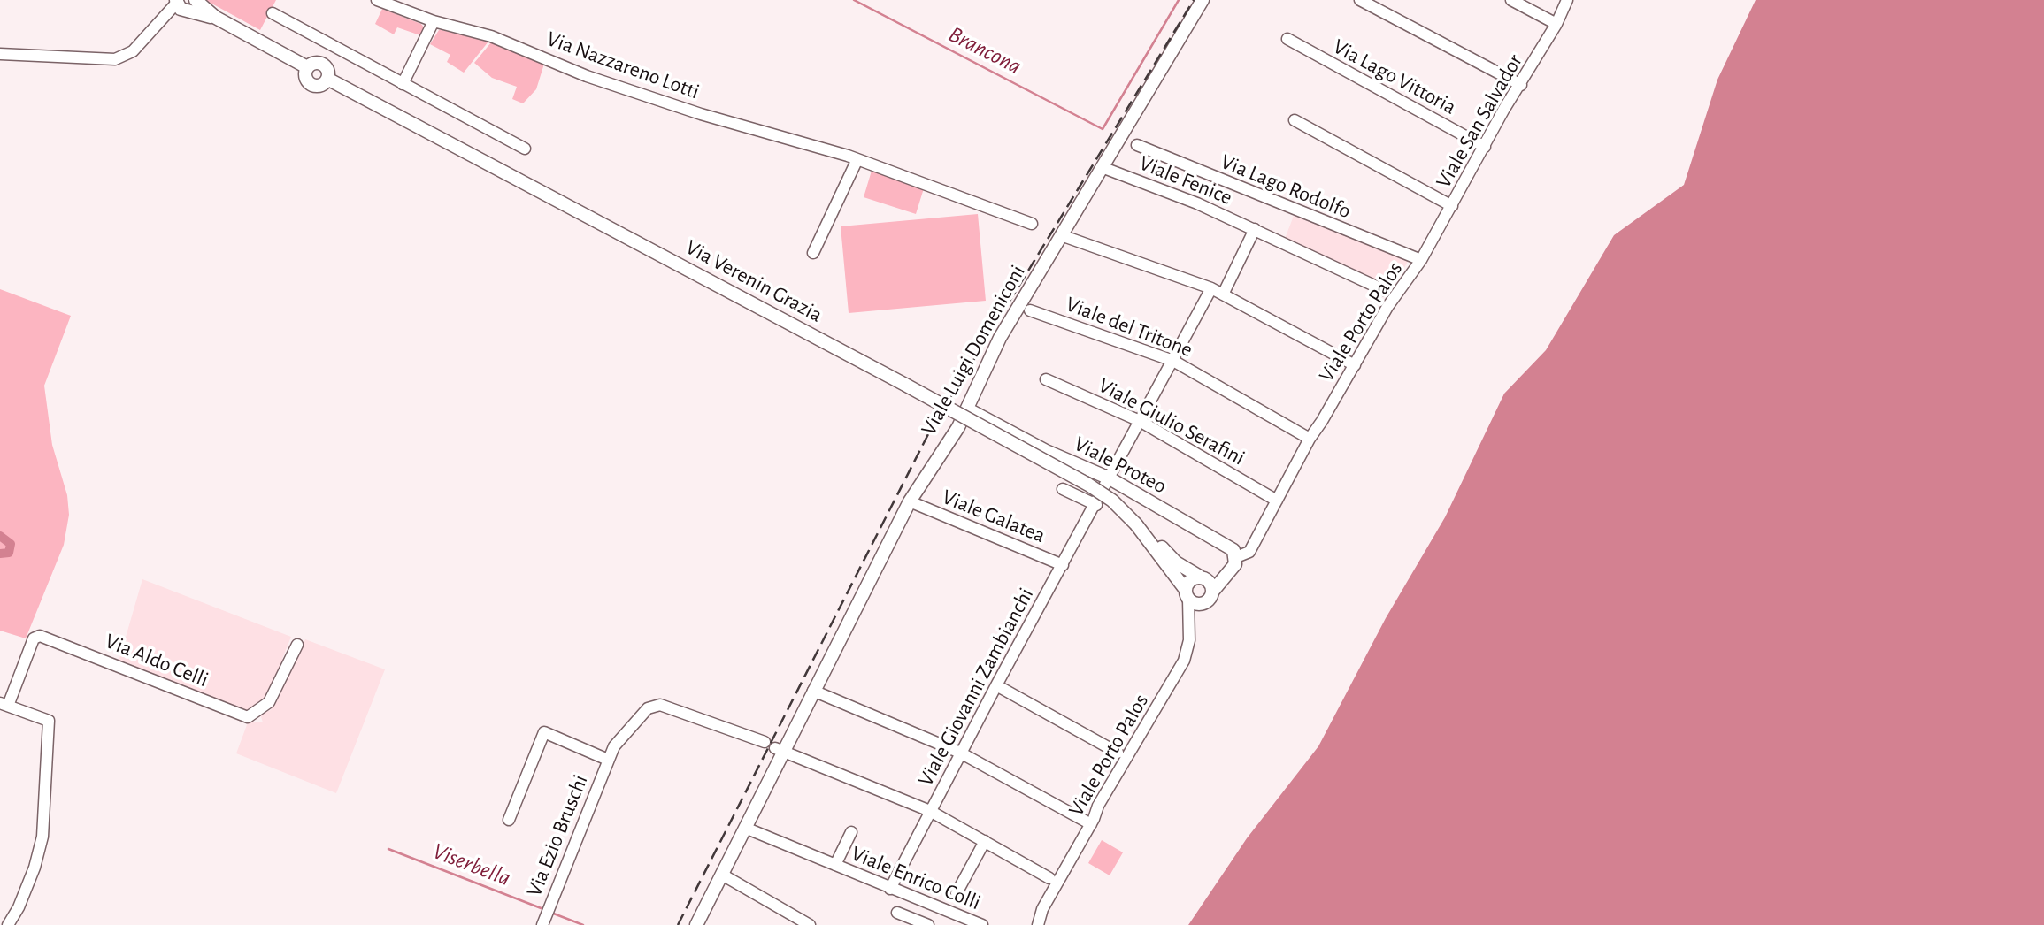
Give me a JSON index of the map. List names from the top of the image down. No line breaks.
{"streets":{"street":["Via Nazzareno Lotti","Via Lago Vittoria","Viale San Salvador","Viale Fenice","Via Lago Rodolfo","Via Verenin Grazia","Viale Porto Palos","Viale del Tritone","Viale Luigi Domeniconi","Viale Giulio Serafini","Viale Proteo","Viale Galatea","Via Aldo Celli","Viale Giovanni Zambianchi","Via Ezio Bruschi","Viale Enrico Colli"]},"crossings":[["Via Lago Vittoria","Viale San Salvador"],["Viale San Salvador","Via Lago Rodolfo"],["Viale San Salvador","Viale Porto Palos"],["Viale Fenice","Viale Luigi Domeniconi"],["Via Lago Rodolfo","Viale Porto Palos"],["Via Verenin Grazia","Viale Porto Palos"],["Viale Porto Palos","Viale del Tritone"],["Viale Porto Palos","Viale Giulio Serafini"],["Viale Porto Palos","Viale Proteo"],["Viale del Tritone","Viale Giovanni Zambianchi"],["Viale Luigi Domeniconi","Viale Proteo"],["Viale Luigi Domeniconi","Viale Galatea"],["Viale Luigi Domeniconi","Viale Enrico Colli"],["Viale Giulio Serafini","Viale Giovanni Zambianchi"],["Viale Proteo","Viale Giovanni Zambianchi"],["Viale Galatea","Viale Giovanni Zambianchi"],["Viale Giovanni Zambianchi","Viale Enrico Colli"]],"water":["Brancona","Viserbella"]}
